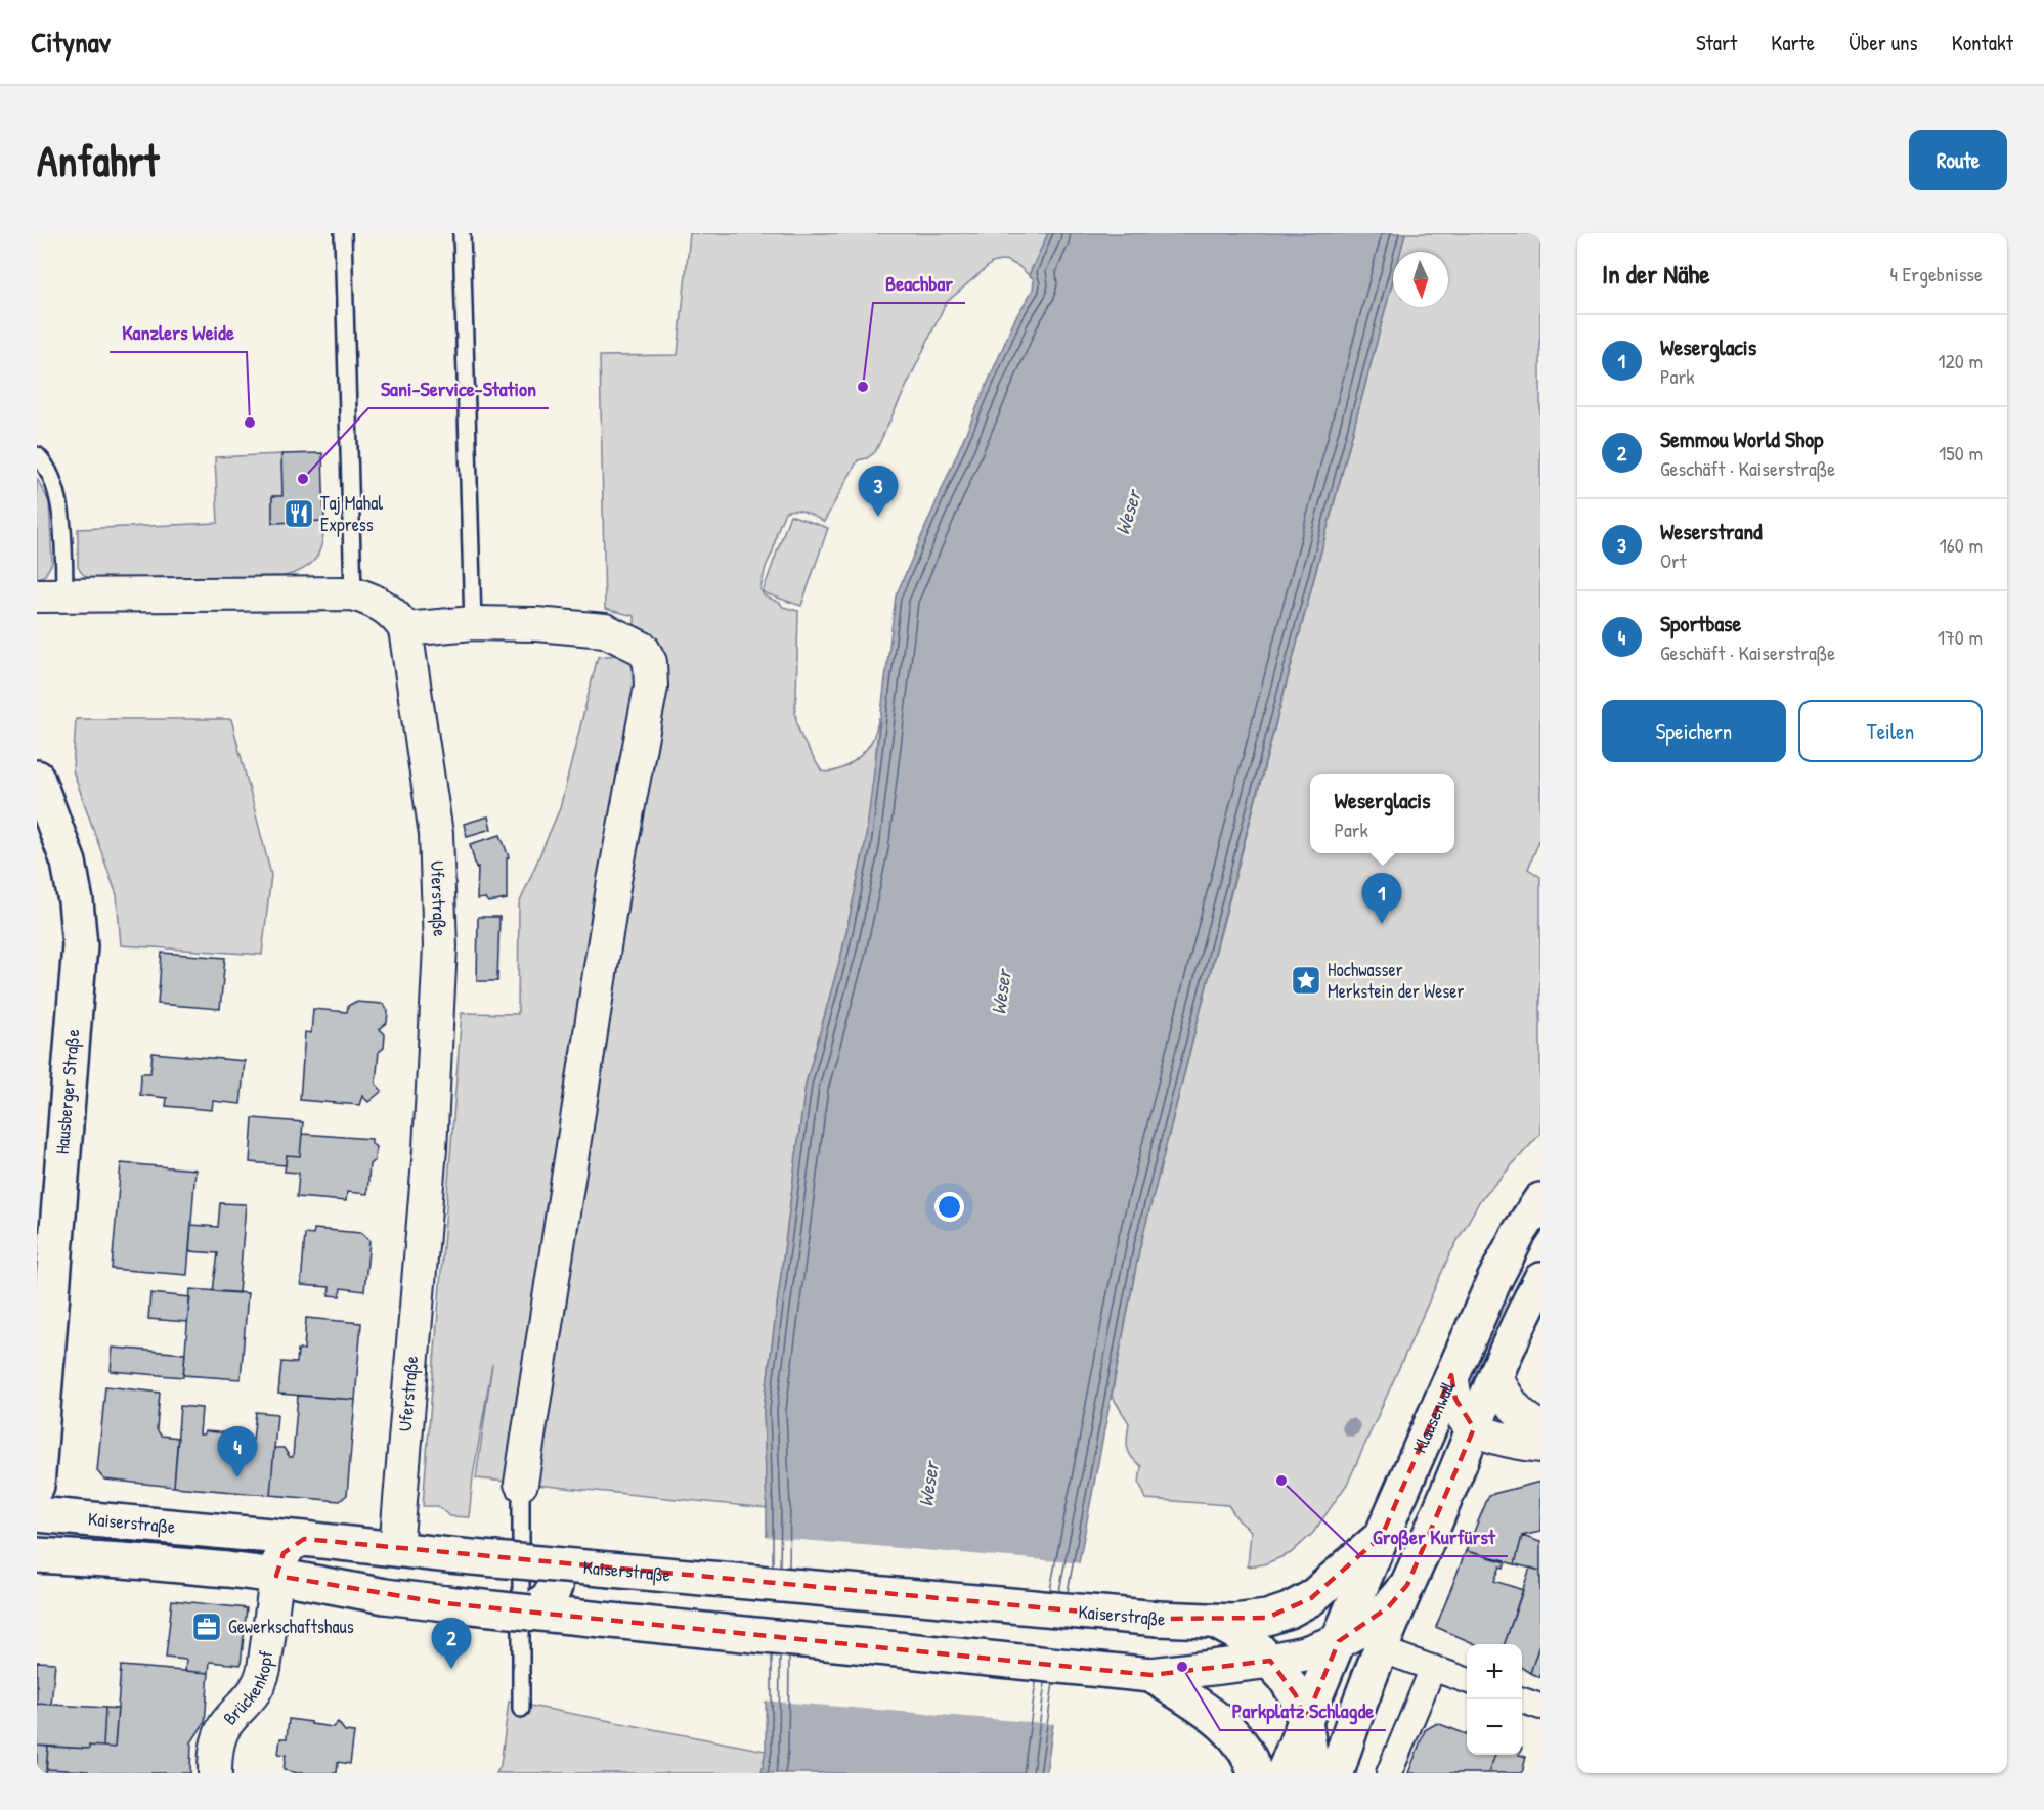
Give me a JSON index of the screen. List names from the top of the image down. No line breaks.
{"streets":{"main road":["Hausberger Straße","Klausenwall","Kaiserstraße"],"street":["Uferstraße","Brückenkopf"]},"crossings":[["Uferstraße","Kaiserstraße"],["Klausenwall","Kaiserstraße"],["Kaiserstraße","Brückenkopf"]],"water":["Weser"],"places":{"other":["Beachbar","Kanzlers Weide","Sani-Service-Station","Großer Kurfürst","Parkplatz Schlagde"],"restaurant":["Taj Mahal Express"],"place":["Hochwasser Merkstein der Weser"],"office":["Gewerkschaftshaus"]},"north":"bottom","page":{"header":"Citynav","nav":["Start","Karte","Über uns","Kontakt"],"buttons":["Route",["Speichern","Teilen"]],"title":"Anfahrt","heading":["In der Nähe","4 Ergebnisse"],"list":[{"mark":"1","name":"Weserglacis","note":"Park","value":"120 m"},{"mark":"2","name":"Semmou World Shop","note":"Geschäft · Kaiserstraße","value":"150 m"},{"mark":"3","name":"Weserstrand","note":"Ort","value":"160 m"},{"mark":"4","name":"Sportbase","note":"Geschäft · Kaiserstraße","value":"170 m"}],"pins":["3","1","4","2"],"popup":["Weserglacis","Park"],"map_buttons":["+","−"]}}
